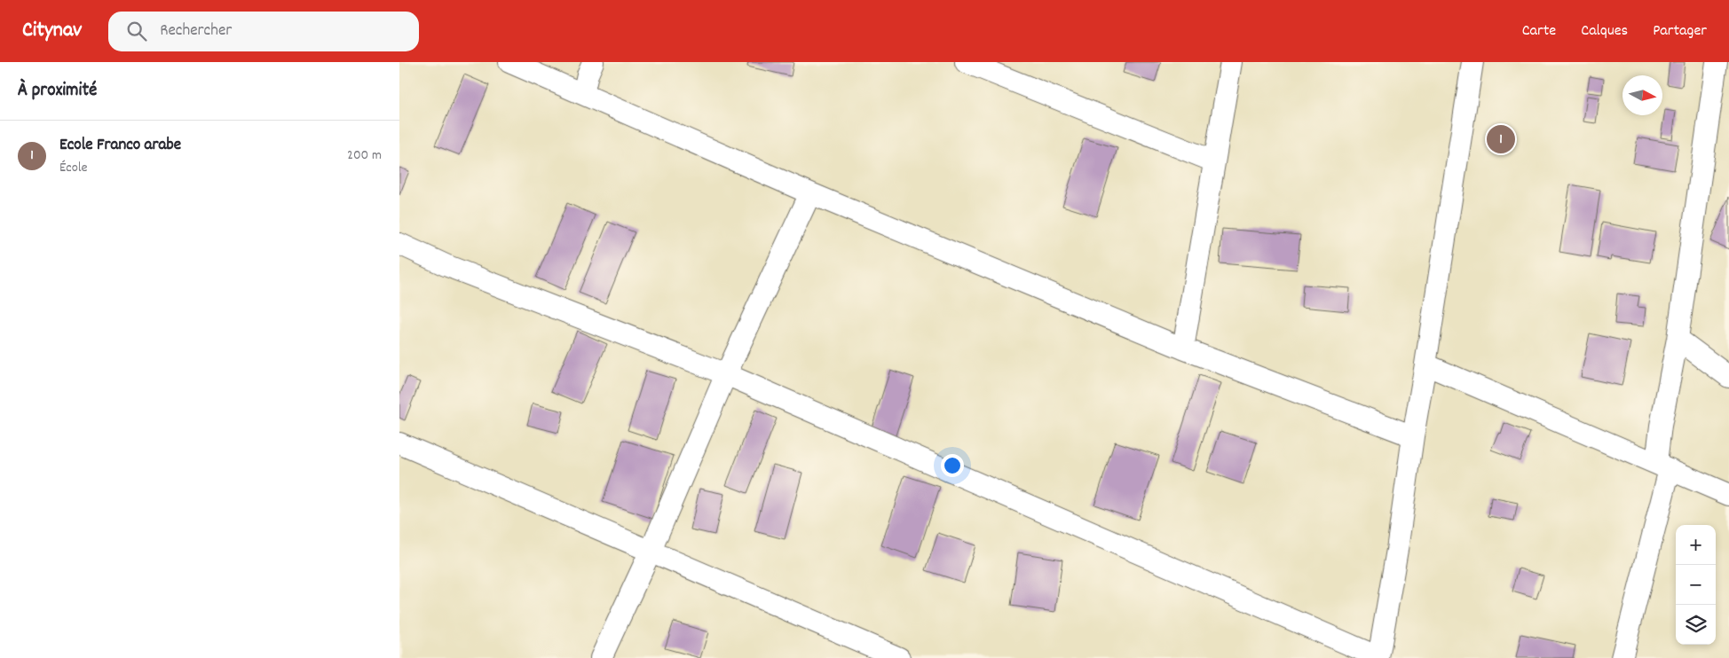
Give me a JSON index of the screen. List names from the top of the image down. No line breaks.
{"north":"right","page":{"header":"Citynav","search":"Rechercher","nav":["Carte","Calques","Partager"],"heading":"À proximité","list":[{"mark":"1","name":"Ecole Franco arabe","note":"École","value":"200 m"}],"pins":"1","map_buttons":["+","−"]}}
